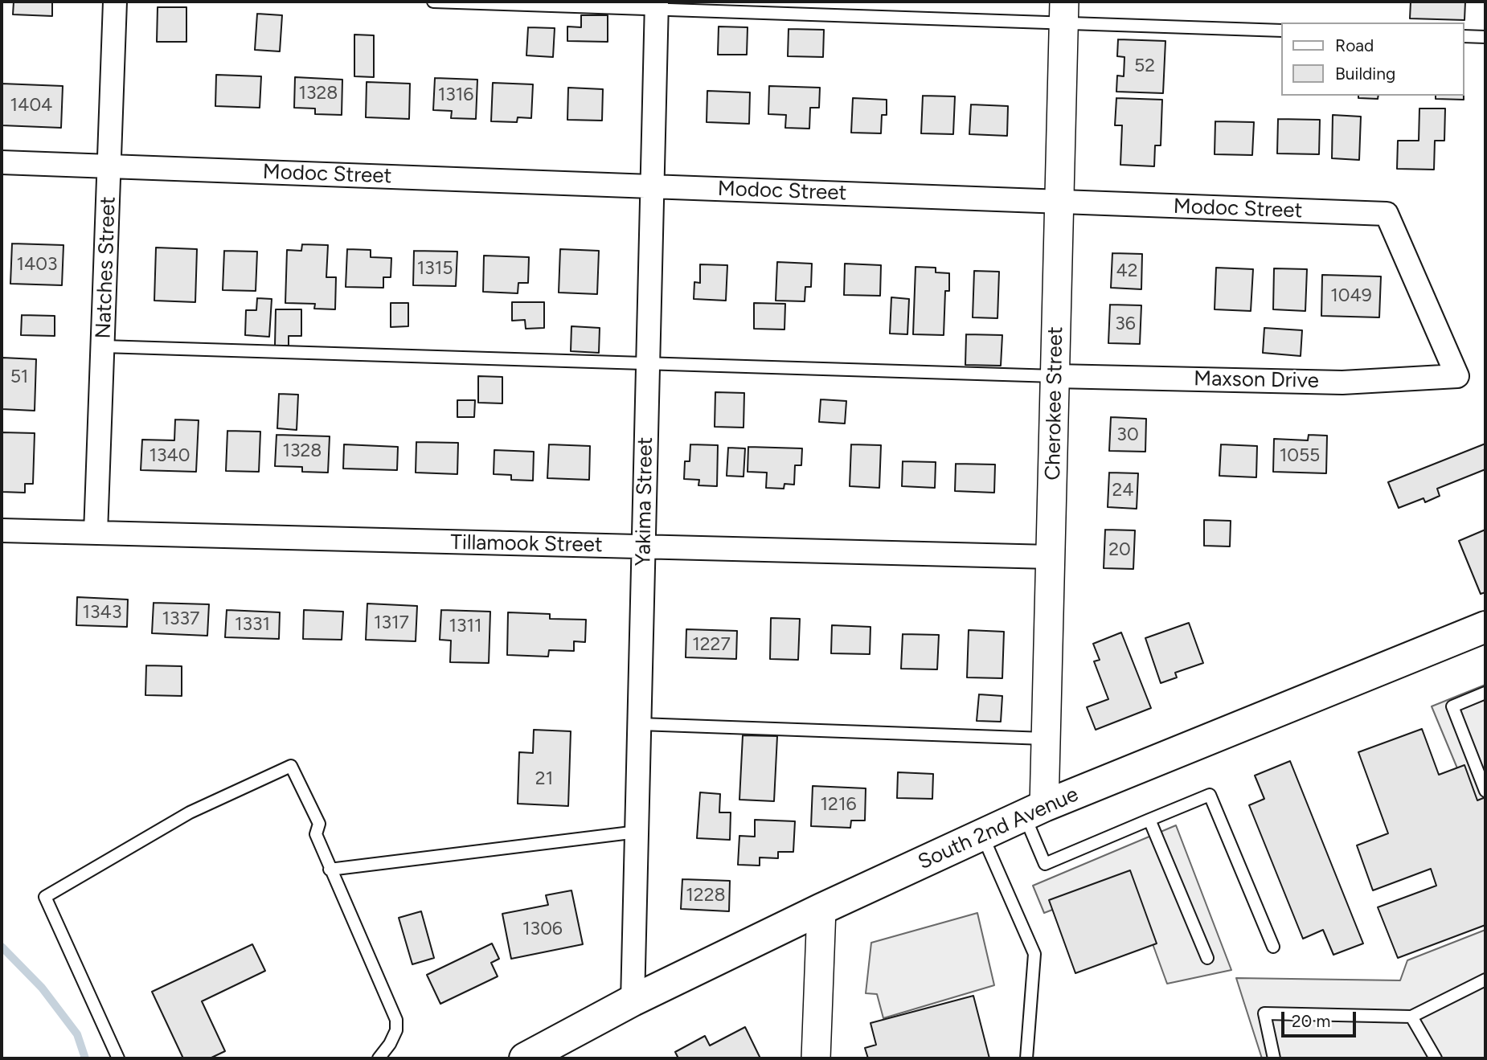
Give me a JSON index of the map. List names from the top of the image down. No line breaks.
{"streets":{"main road":["South 2nd Avenue"],"street":["Modoc Street","Natches Street","Maxson Drive","Cherokee Street","Yakima Street","Tillamook Street"]},"crossings":[["Modoc Street","Natches Street"],["Modoc Street","Maxson Drive"],["Modoc Street","Cherokee Street"],["Modoc Street","Yakima Street"],["Natches Street","Tillamook Street"],["Maxson Drive","Cherokee Street"],["Cherokee Street","Tillamook Street"],["Cherokee Street","South 2nd Avenue"],["Yakima Street","Tillamook Street"],["Yakima Street","South 2nd Avenue"]],"house_numbers":["52","1328","1316","1404","1403","1315","42","1049","36","51","30","1328","1340","1055","24","20","1343","1337","1317","1331","1311","1227","21","1216","1228","1306"],"legend":["Road","Building"],"scale_bar":"20 m"}
